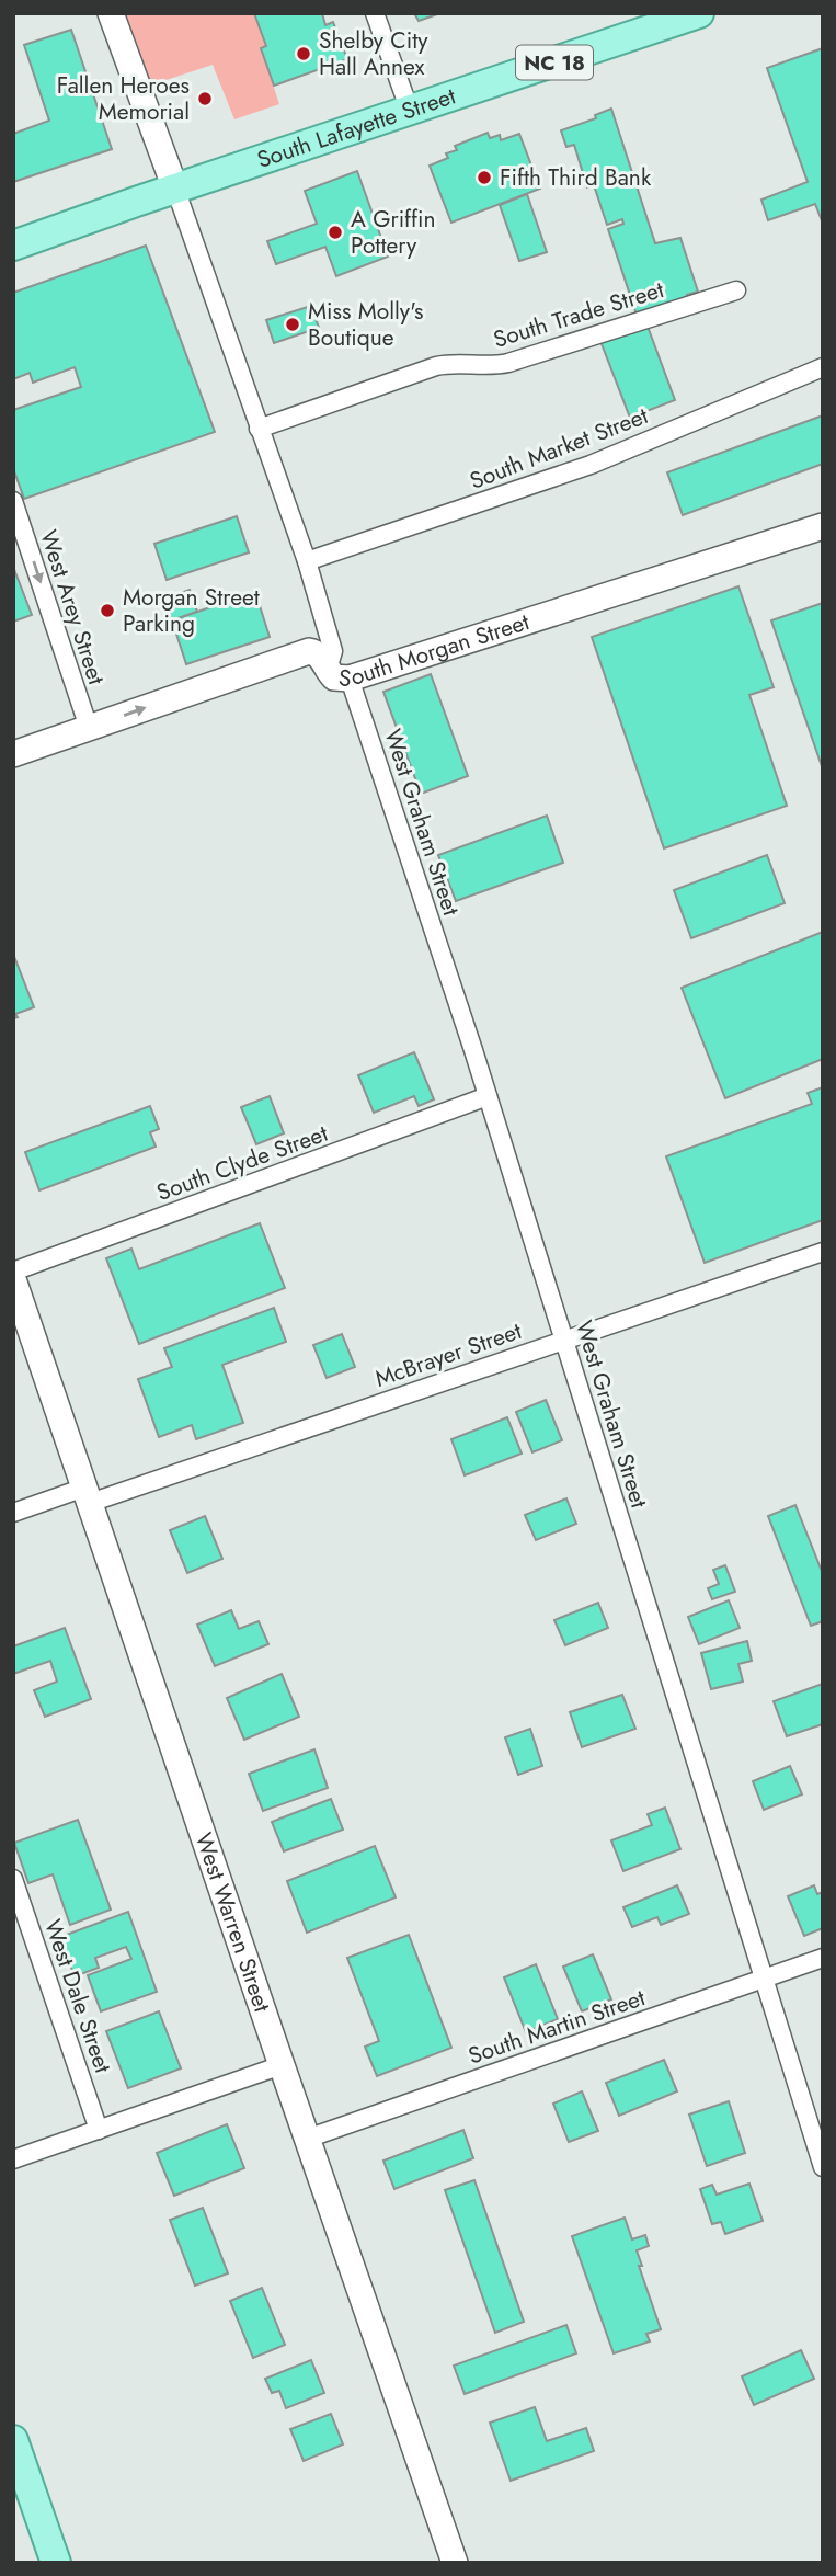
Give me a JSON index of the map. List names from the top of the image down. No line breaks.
{"streets":{"main road":["NC 18","South Lafayette Street","South Morgan Street","West Warren Street"],"street":["South Trade Street","South Market Street","West Arey Street","West Graham Street","South Clyde Street","McBrayer Street","West Dale Street","South Martin Street"]},"crossings":[["South Lafayette Street","West Graham Street"],["South Trade Street","West Graham Street"],["South Market Street","West Graham Street"],["West Arey Street","South Morgan Street"],["South Morgan Street","West Graham Street"],["West Graham Street","South Clyde Street"],["West Graham Street","McBrayer Street"],["West Graham Street","South Martin Street"],["McBrayer Street","West Warren Street"],["West Warren Street","South Martin Street"]],"one_way":["West Arey Street"],"places":["Shelby City Hall Annex","Fallen Heroes Memorial","Fifth Third Bank","A Griffin Pottery","Miss Molly's Boutique","Morgan Street Parking"]}
